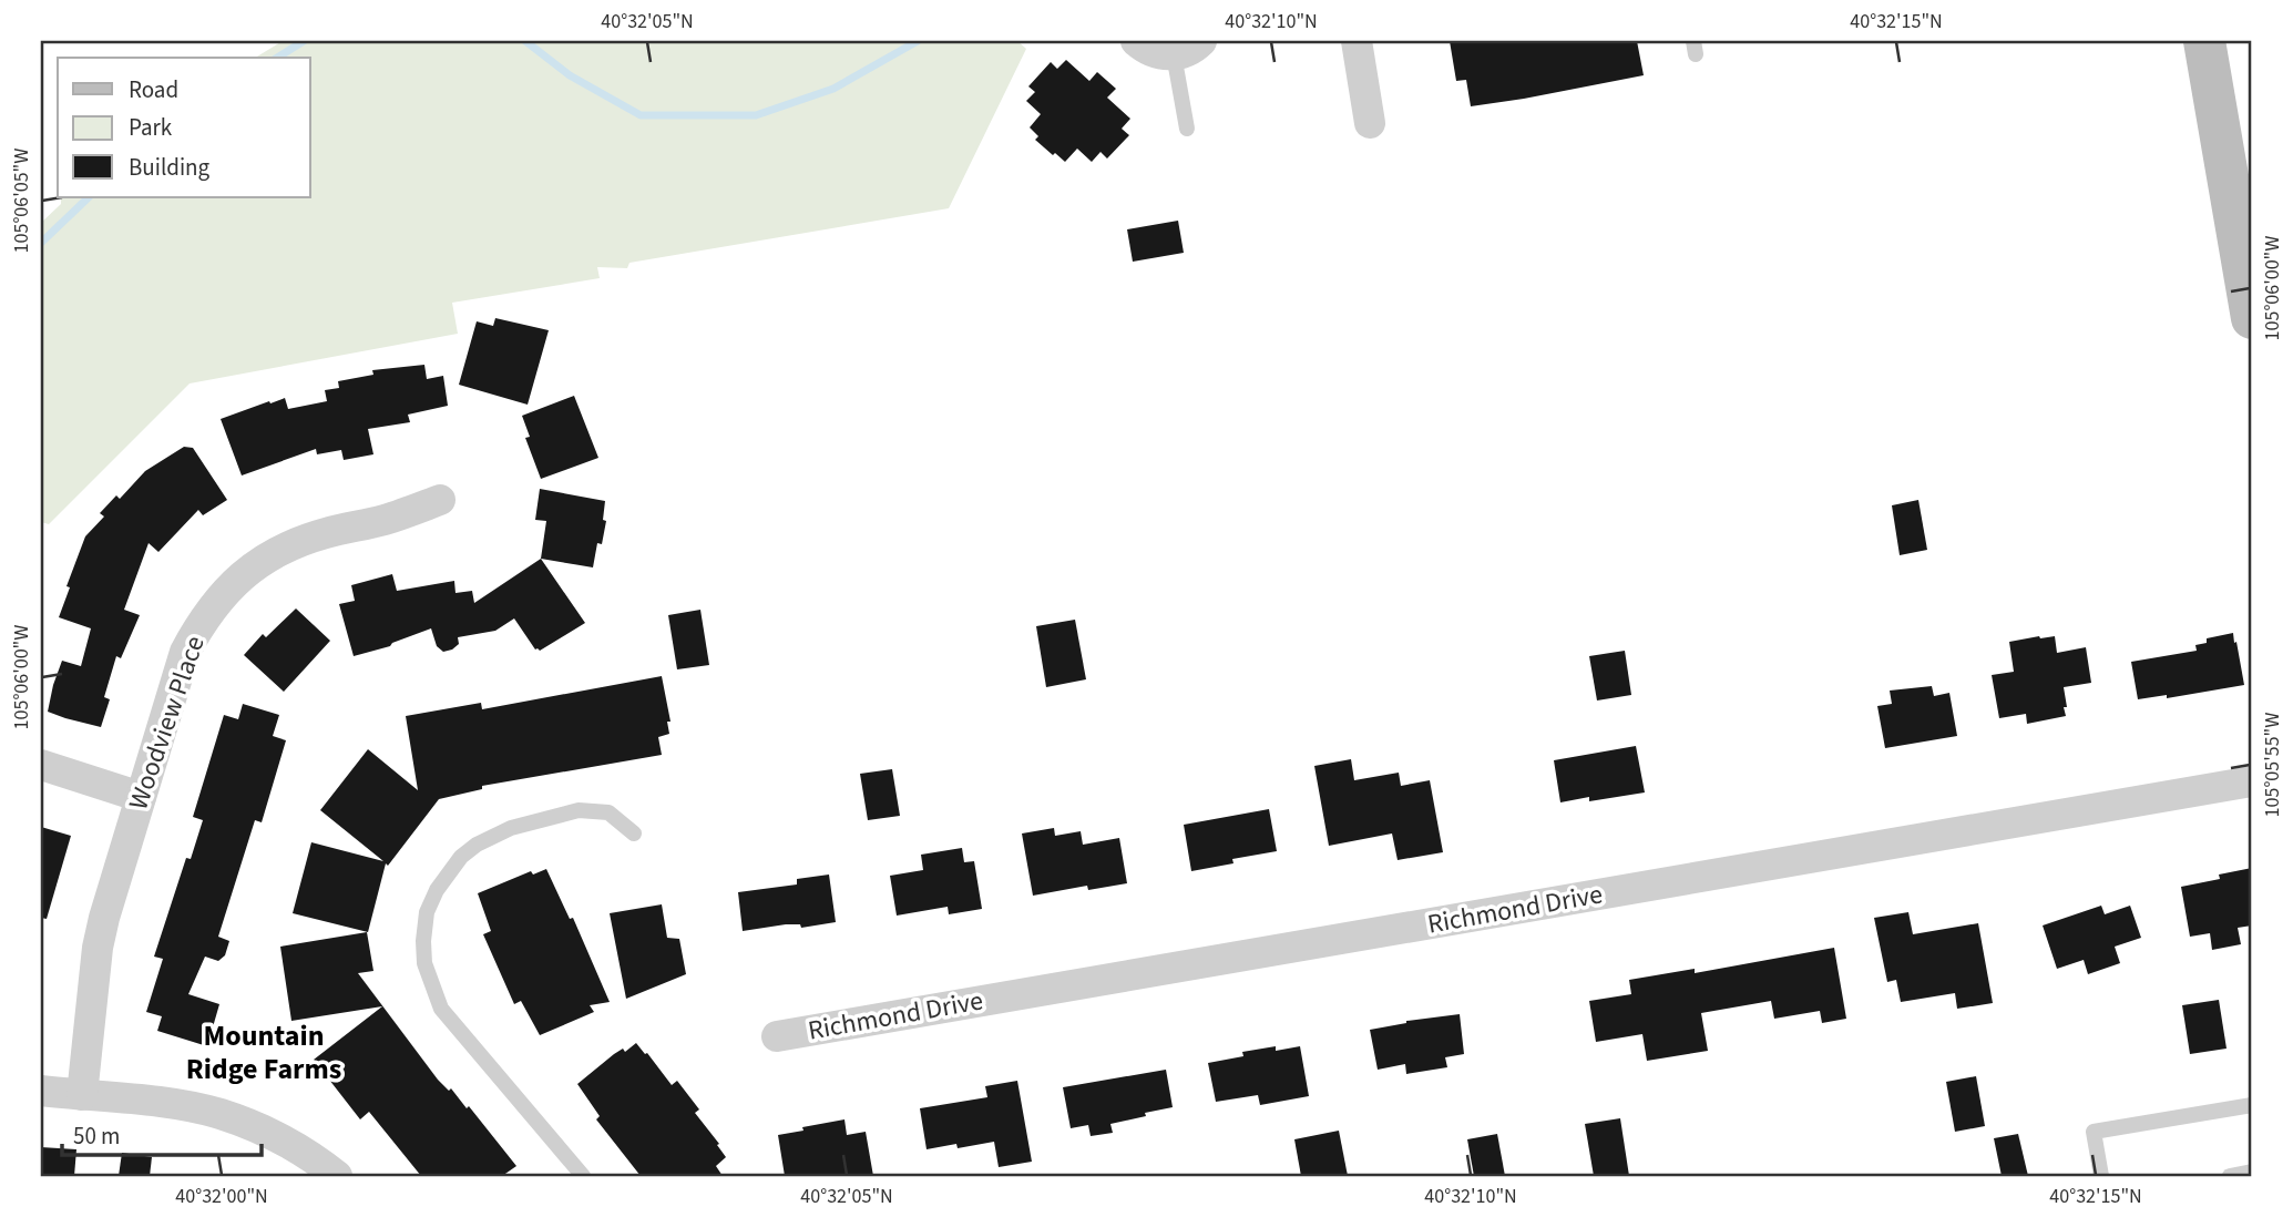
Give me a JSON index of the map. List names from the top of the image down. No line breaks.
{"streets":{"street":["Woodview Place","Richmond Drive"]},"districts":["Mountain Ridge Farms"],"legend":["Road","Park","Building"],"scale_bar":"50 m","coordinates":["40°32'05\"N","40°32'10\"N","40°32'15\"N","105°06'05\"W","105°06'00\"W","105°05'55\"W","40°32'00\"N"]}
